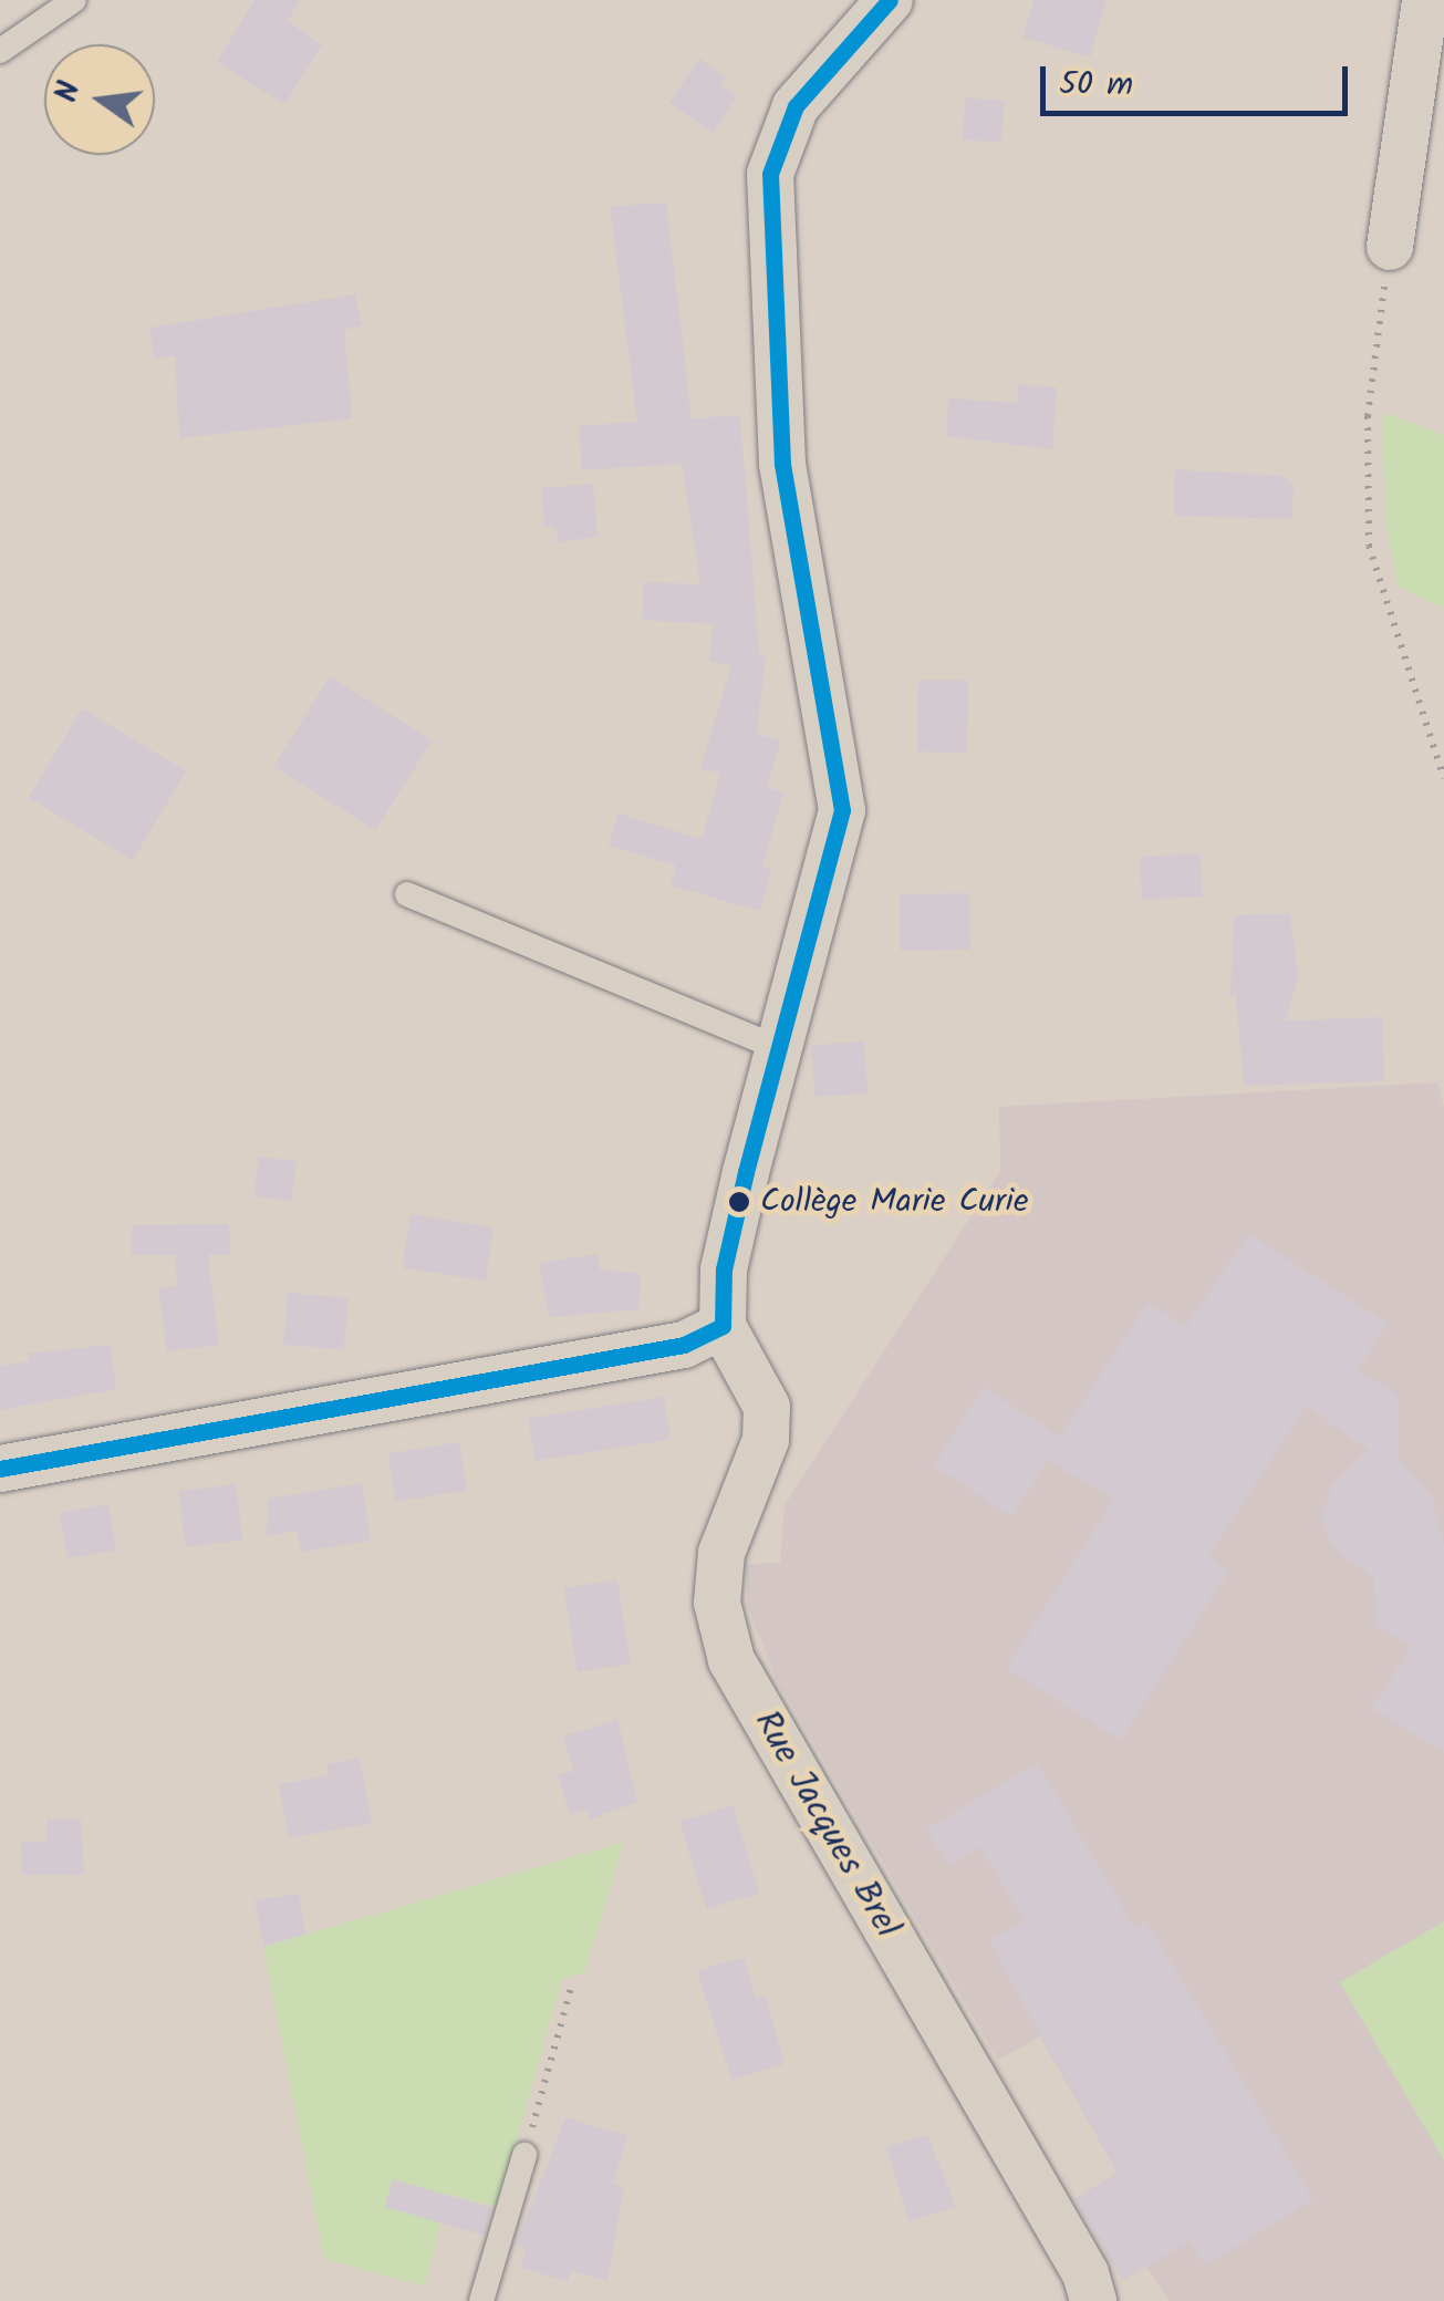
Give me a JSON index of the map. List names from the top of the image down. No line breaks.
{"streets":{"street":["Rue Jacques Brel"]},"places":["Collège Marie Curie"],"scale_bar":"50 m","north":"left"}
